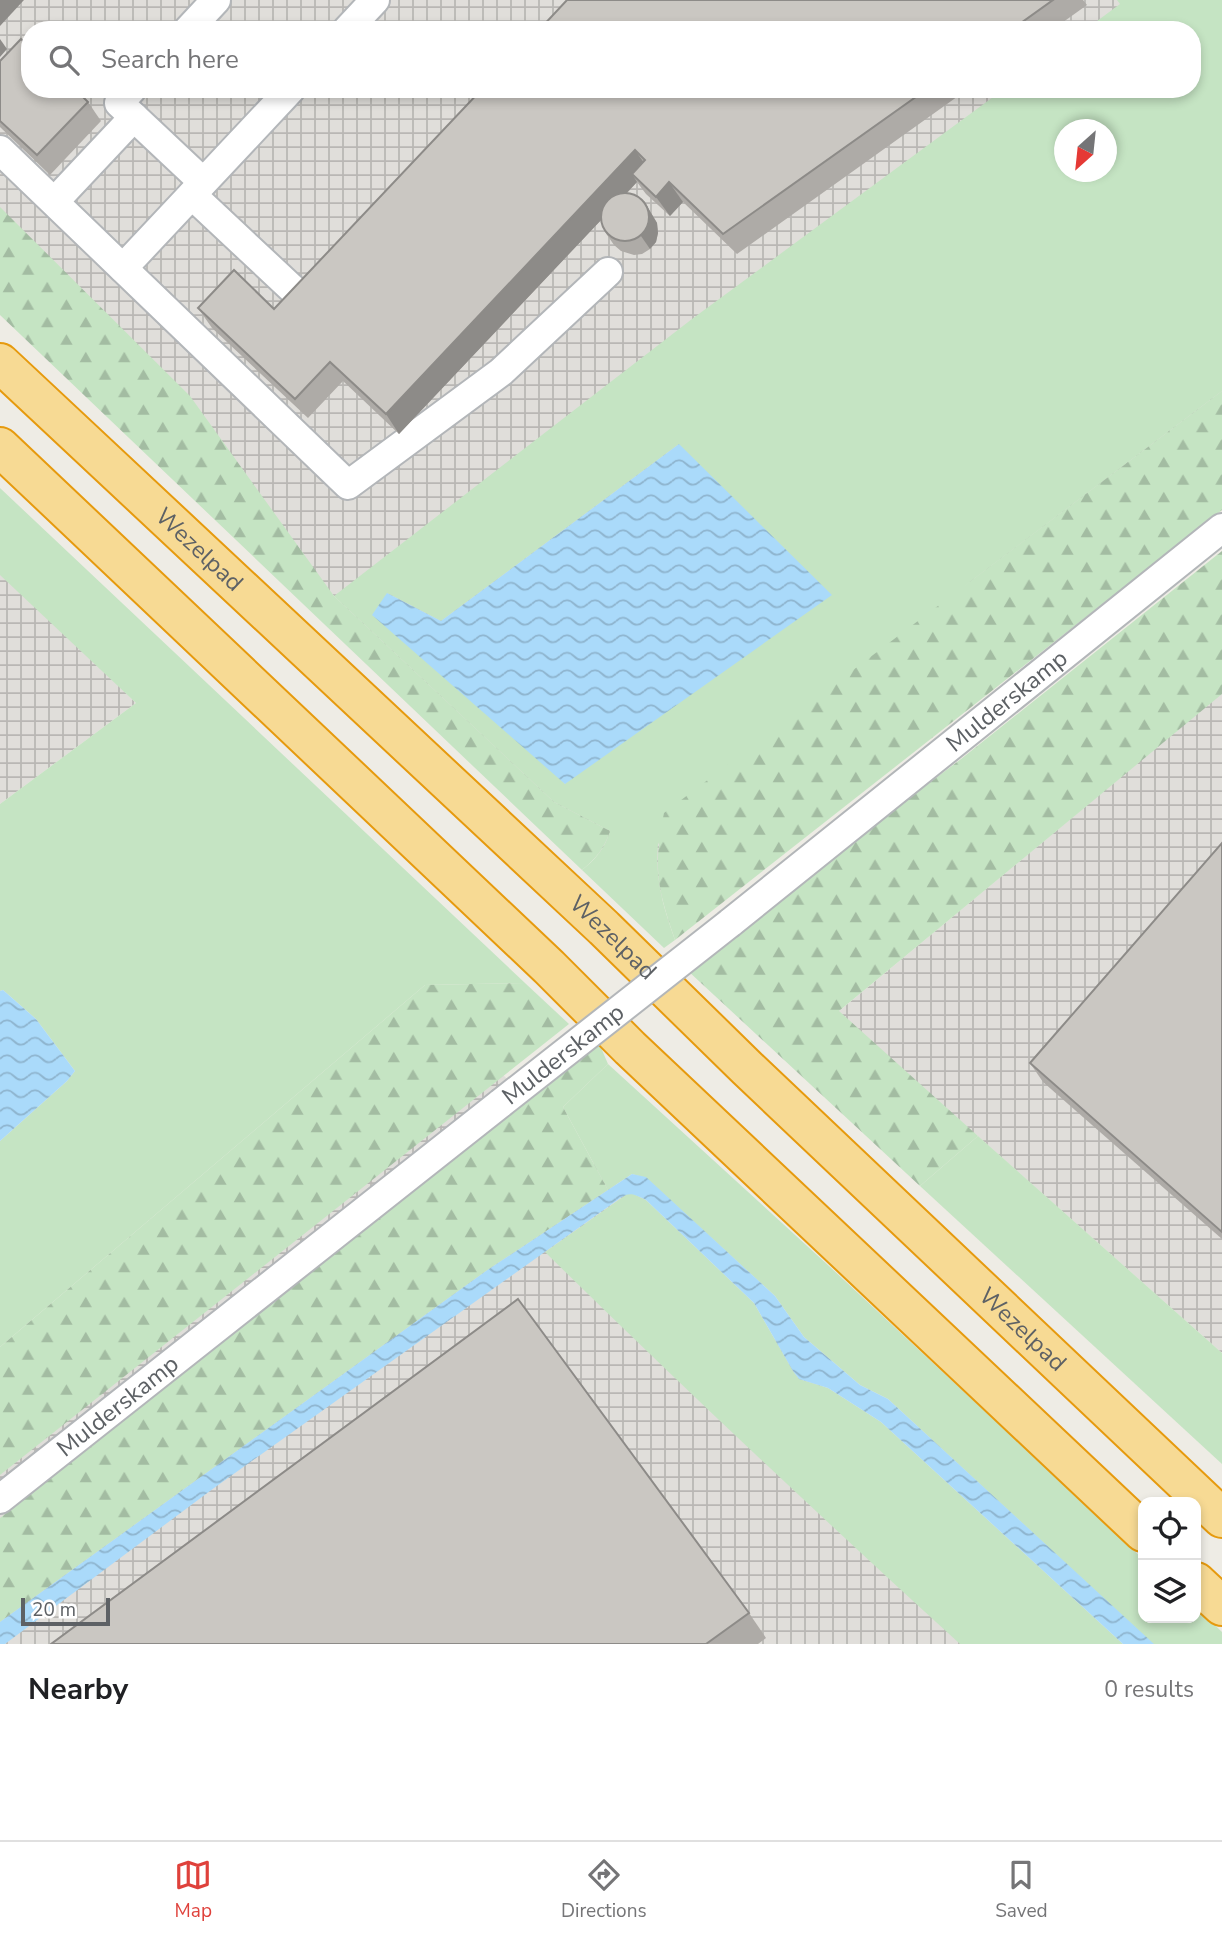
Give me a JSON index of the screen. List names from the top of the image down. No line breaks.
{"streets":{"highway":["Wezelpad"],"street":["Mulderskamp"]},"scale_bar":"20 m","north":"bottom left","page":{"search":"Search here","scale":"20 m","heading":["Nearby","0 results"],"nav":["Map","Directions","Saved"]}}
